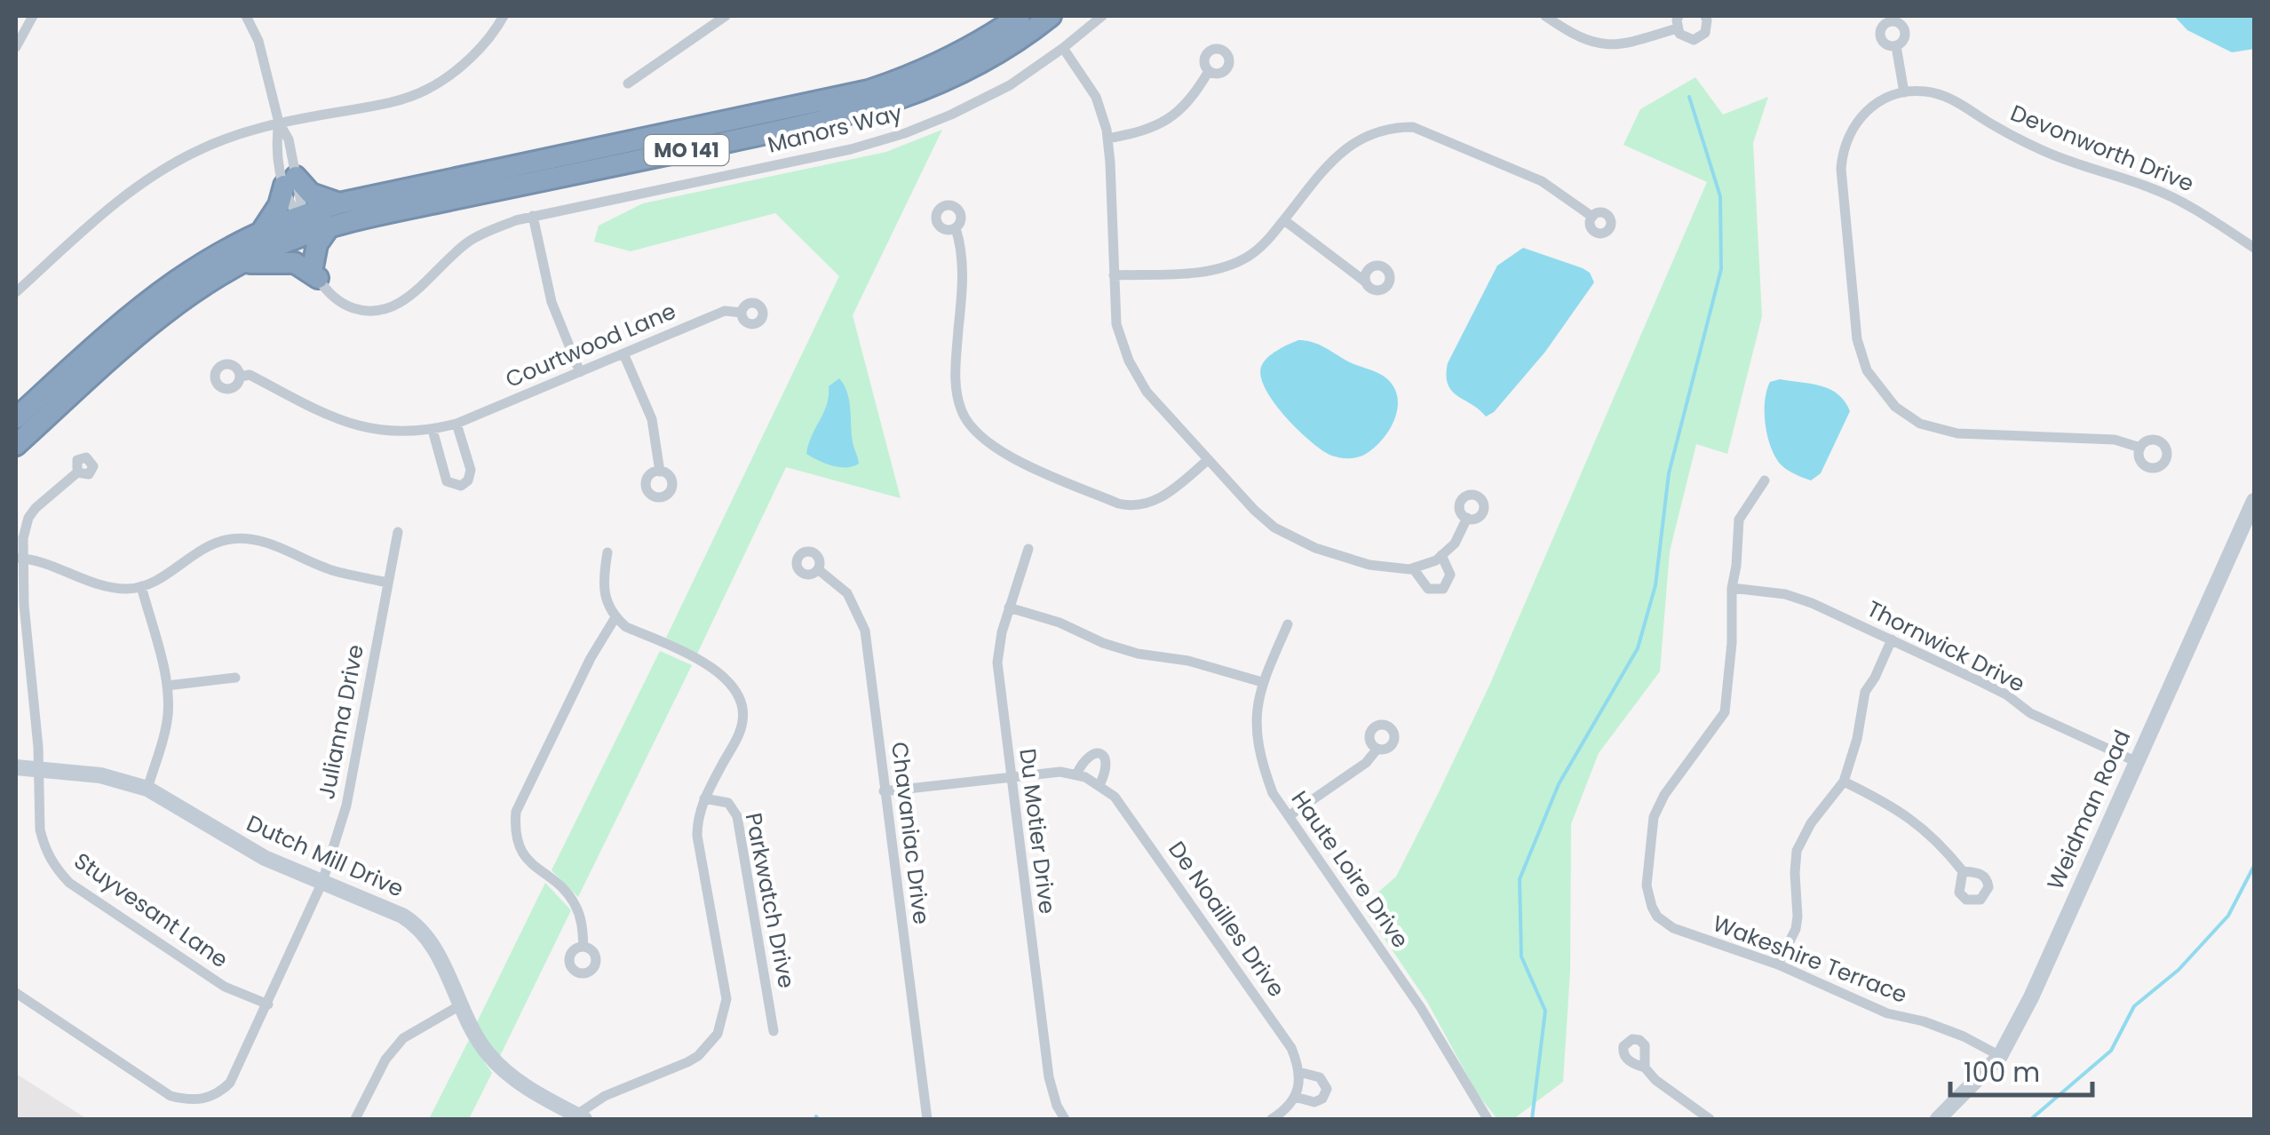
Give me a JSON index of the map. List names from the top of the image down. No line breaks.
{"streets":{"highway":["MO 141"],"street":["Manors Way","Devonworth Drive","Courtwood Lane","Thornwick Drive","Julianna Drive","Weidman Road","Du Motier Drive","Chavaniac Drive","Dutch Mill Drive","Haute Loire Drive","Parkwatch Drive","Stuyvesant Lane","De Noailles Drive","Wakeshire Terrace"]},"crossings":[["Thornwick Drive","Weidman Road"],["Thornwick Drive","Wakeshire Terrace"],["Julianna Drive","Dutch Mill Drive"],["Julianna Drive","Stuyvesant Lane"],["Weidman Road","Wakeshire Terrace"],["Du Motier Drive","De Noailles Drive"],["Chavaniac Drive","De Noailles Drive"],["Dutch Mill Drive","Stuyvesant Lane"]],"scale_bar":"100 m"}
